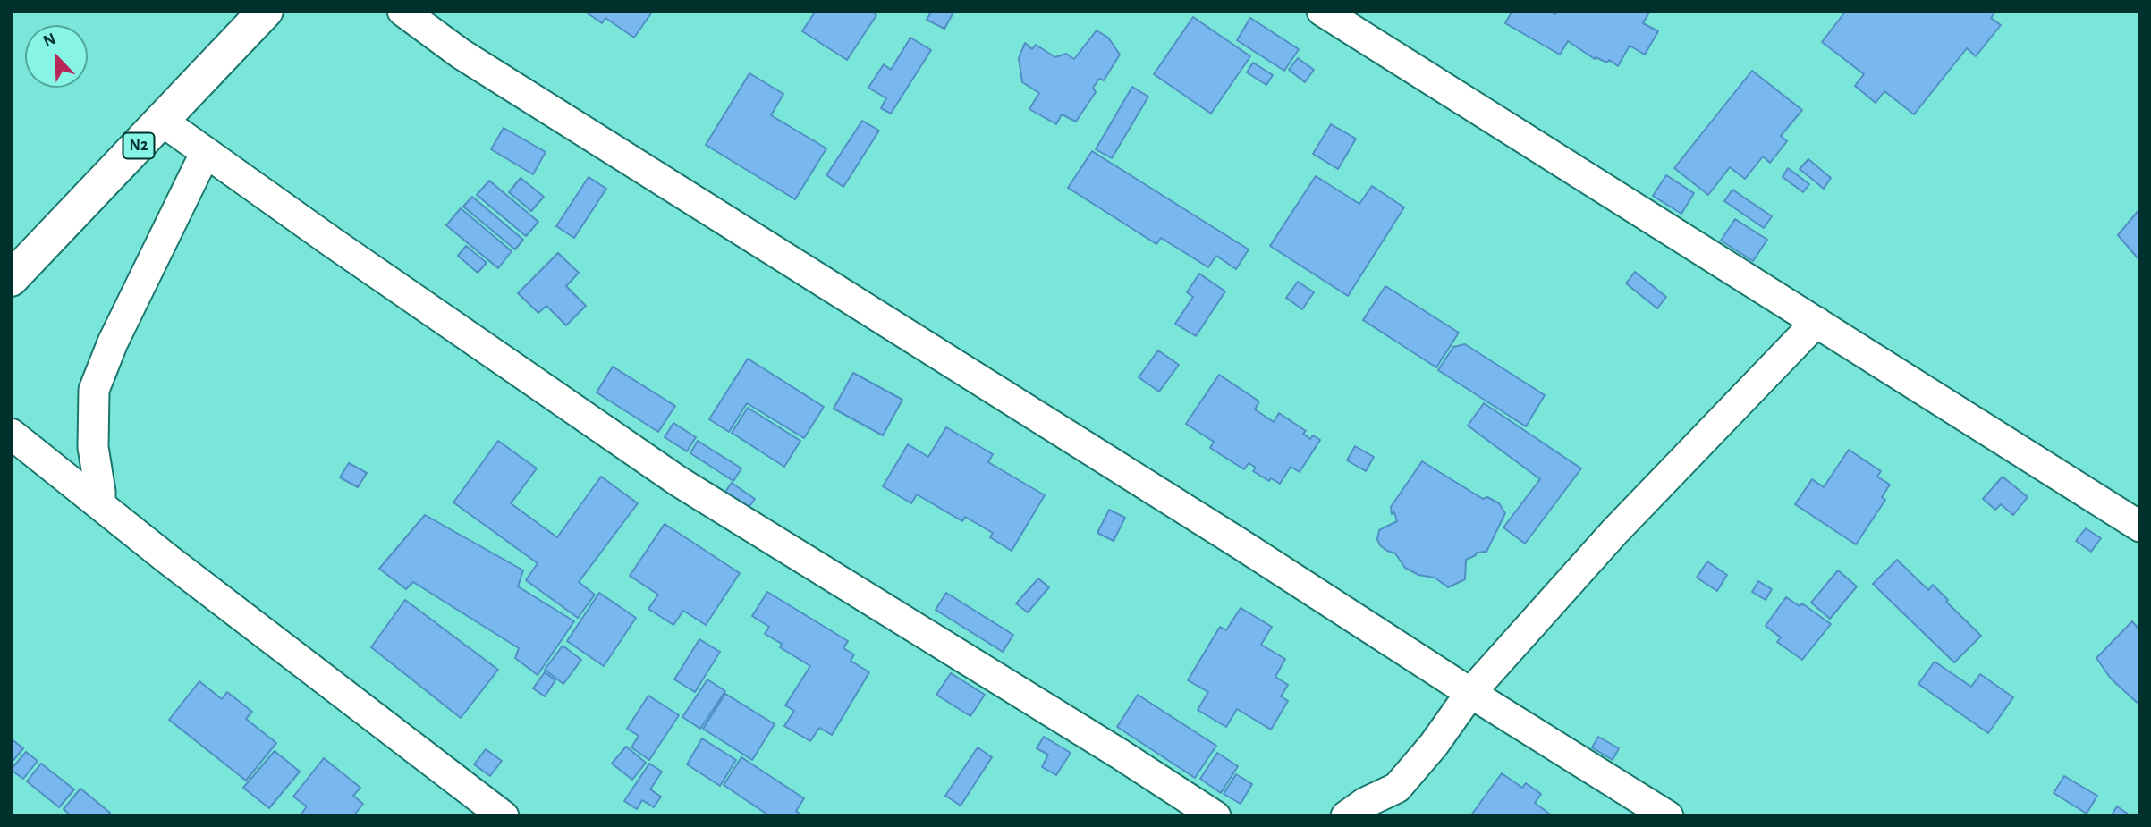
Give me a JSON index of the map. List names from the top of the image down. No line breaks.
{"streets":{"main road":["N2"]},"north":"top left"}
